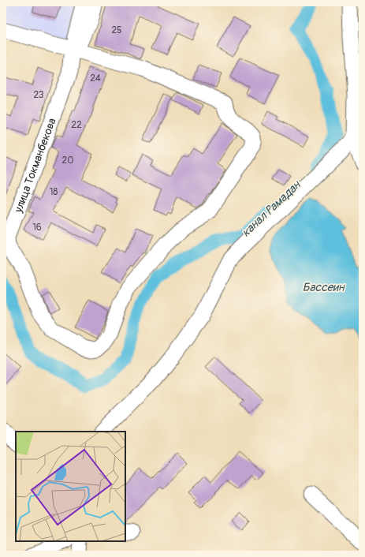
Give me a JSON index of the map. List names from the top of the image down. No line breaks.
{"streets":{"street":["улица Токманбекова"]},"water":["канал Рамадан","Бассеин"],"house_numbers":["25","24","23","22","20","18","16"]}
